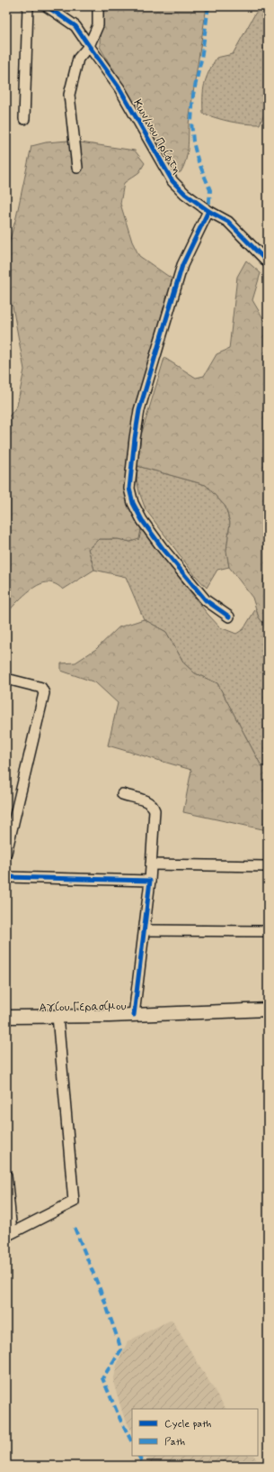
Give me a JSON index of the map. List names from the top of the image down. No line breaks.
{"streets":{"street":["Κων/νου Πρίφτη","Αγίου Γερασίμου"]},"legend":["Cycle path","Path"]}
